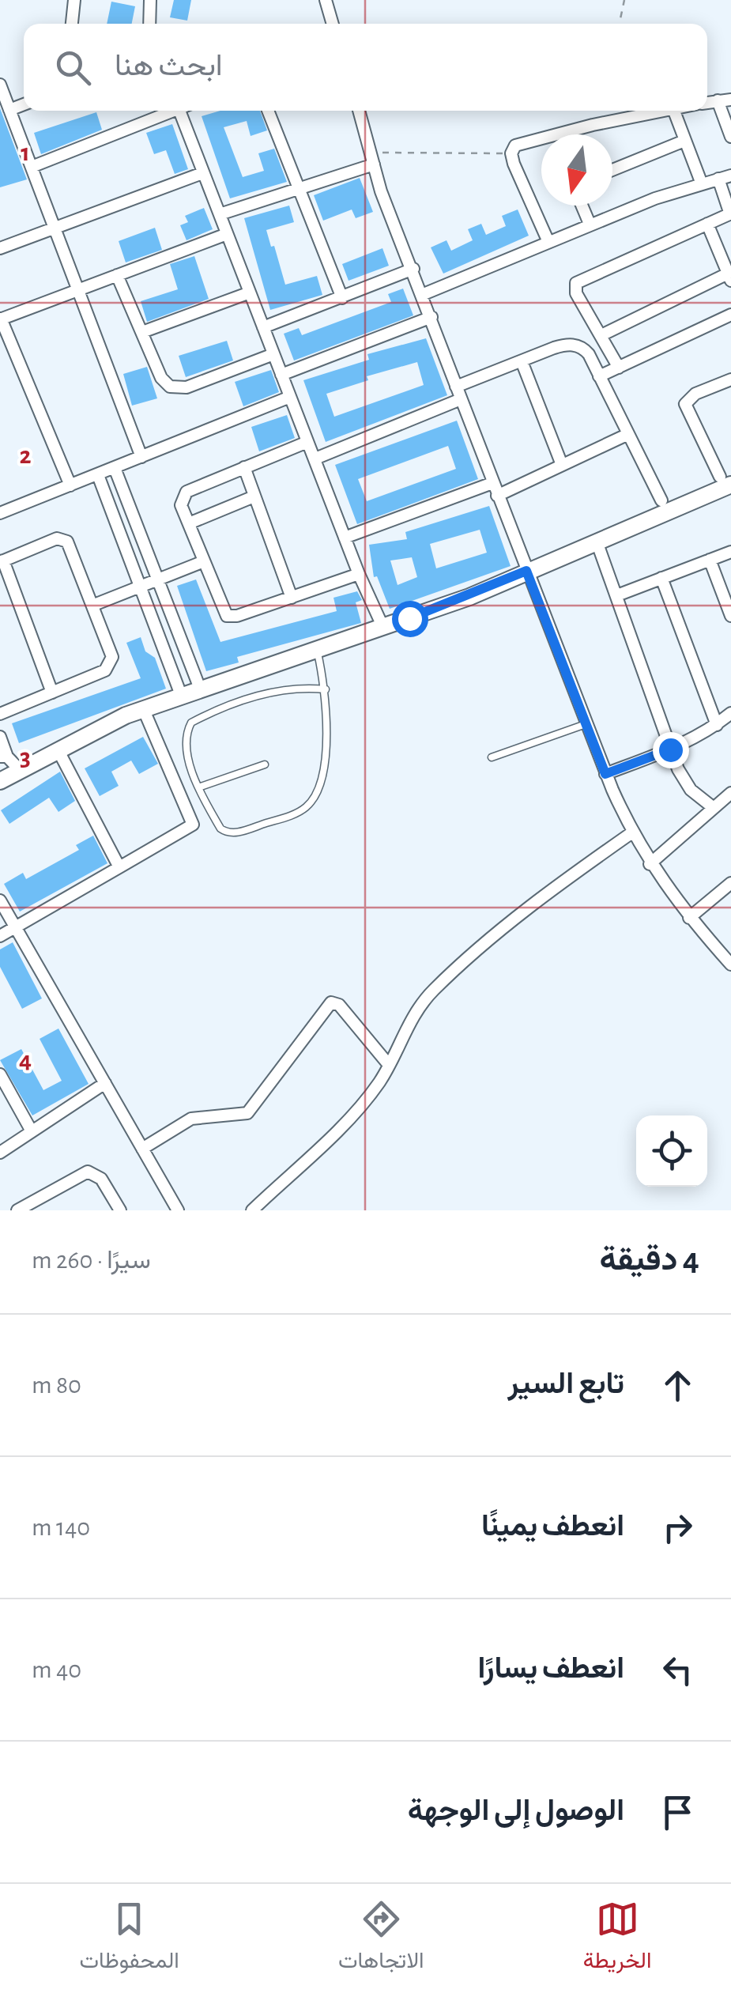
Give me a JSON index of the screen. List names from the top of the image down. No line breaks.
{"north":"bottom","page":{"search":"ابحث هنا","heading":["4 دقيقة","سيرًا · 260 m"],"list":[["تابع السير","80 m"],["انعطف يمينًا","140 m"],["انعطف يسارًا","40 m"],"الوصول إلى الوجهة"],"nav":["الخريطة","الاتجاهات","المحفوظات"]},"grid":{"rows":["1","2","3","4"]}}
